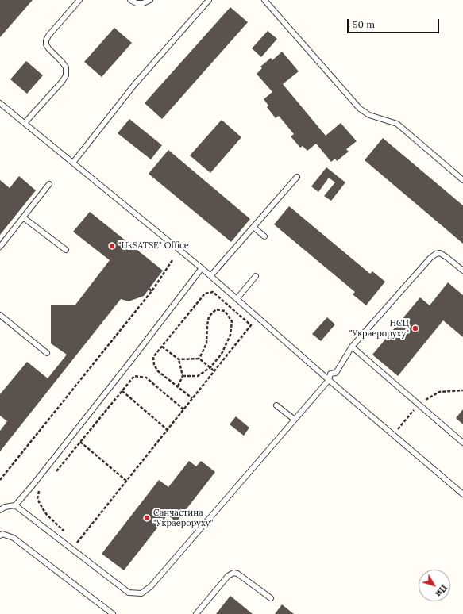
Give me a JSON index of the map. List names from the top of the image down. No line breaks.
{"places":["\"UkSATSE\" Office","НСЦ \"Украероруху\"","Санчастина \"Украероруху\""],"scale_bar":"50 m","north":"bottom right"}
